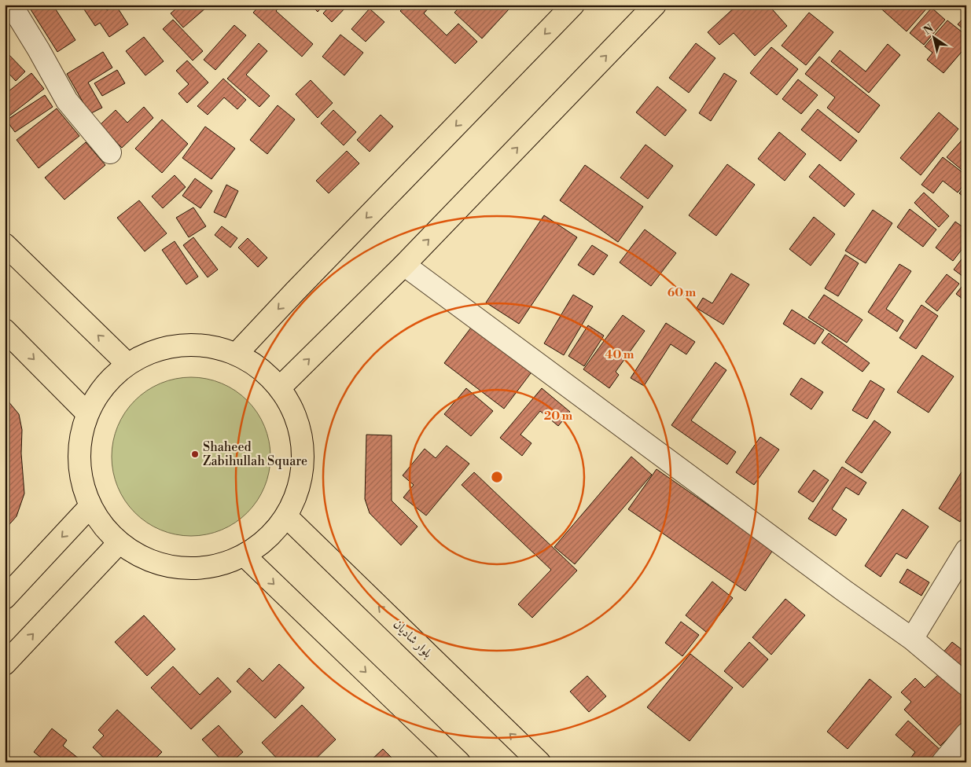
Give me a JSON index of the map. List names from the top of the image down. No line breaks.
{"streets":{"main road":["بلوار شادیان"]},"places":["Shaheed Zabihullah Square"],"north":"top left","rings":["60 m","40 m","20 m"]}
